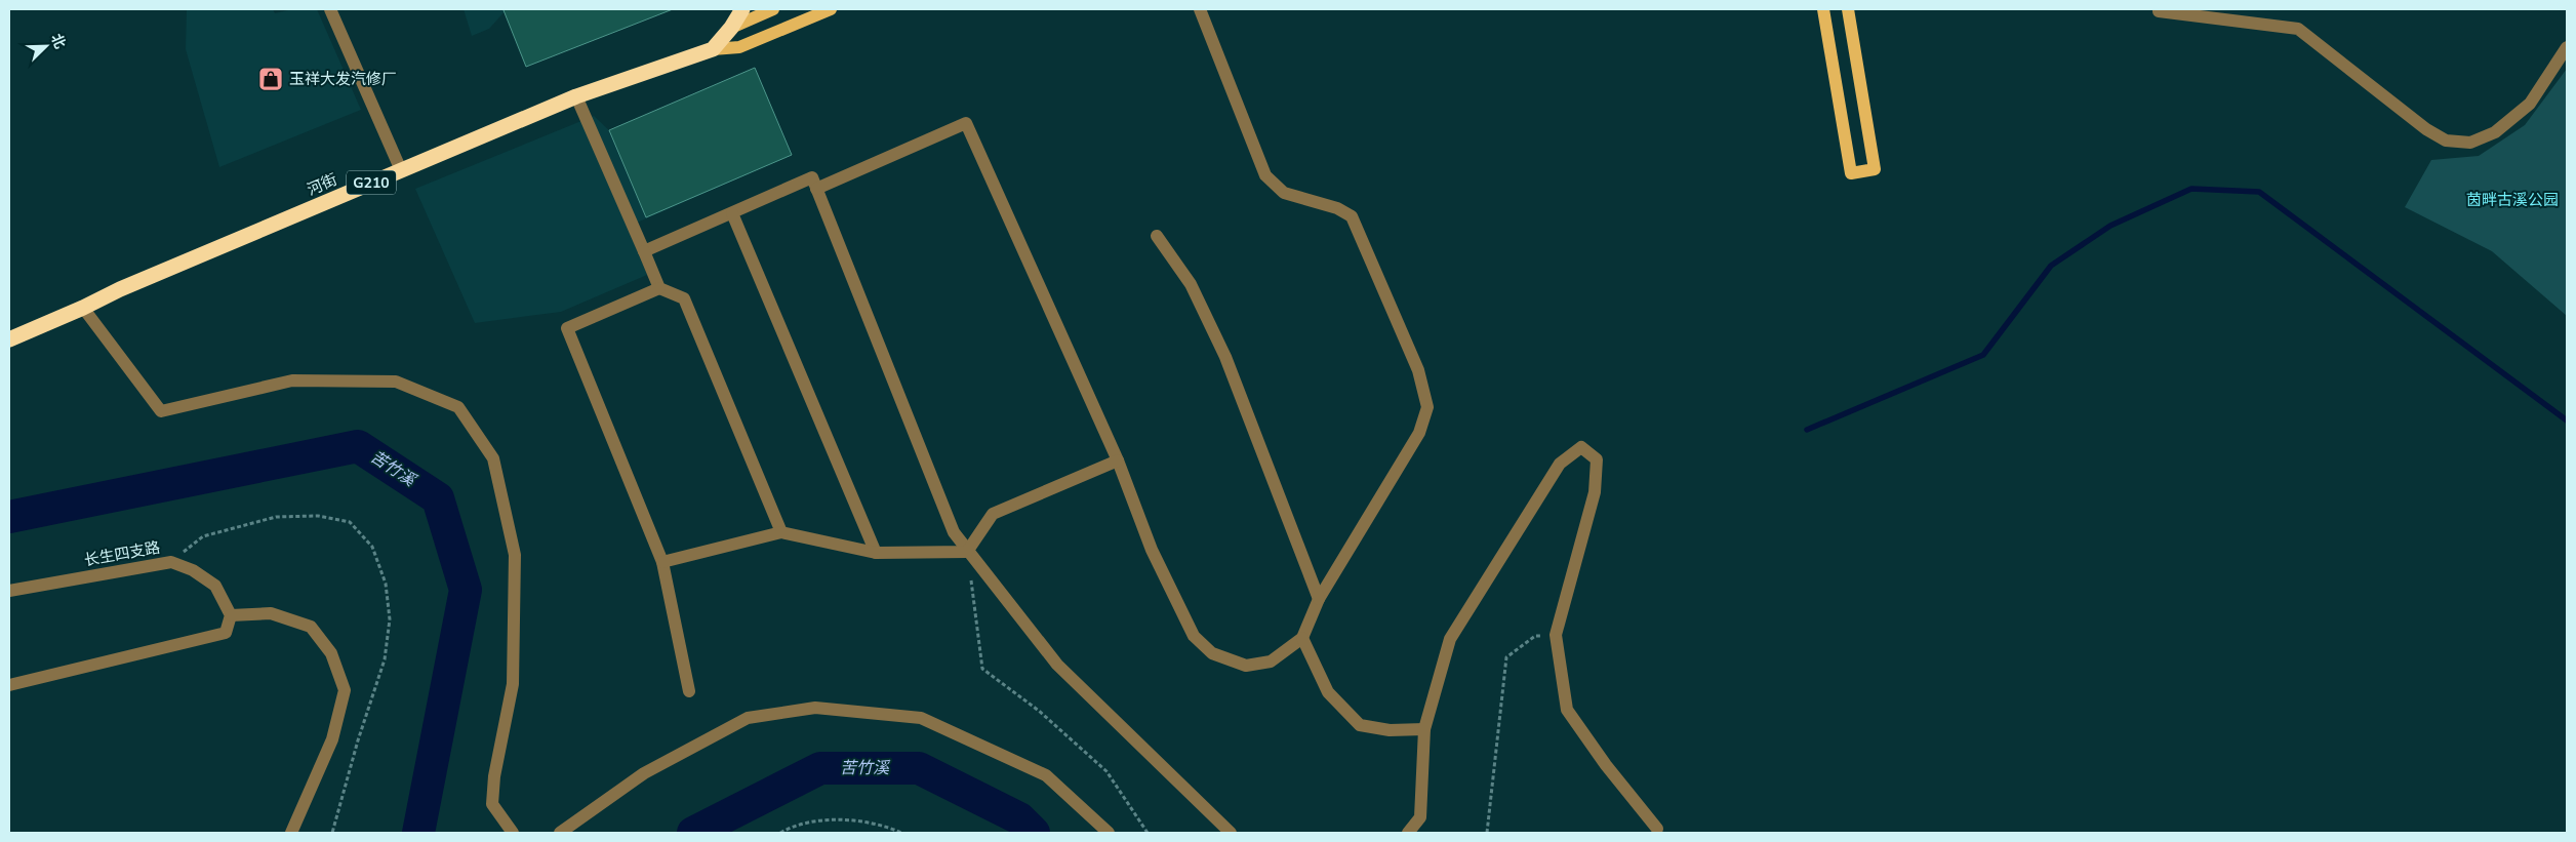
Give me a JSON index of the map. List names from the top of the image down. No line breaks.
{"streets":{"highway":["G210","河街"],"street":["长生四支路"]},"water":["苦竹溪"],"parks":["茵畔古溪公园"],"places":{"shop":["玉祥大发汽修厂"]},"north":"top right"}
